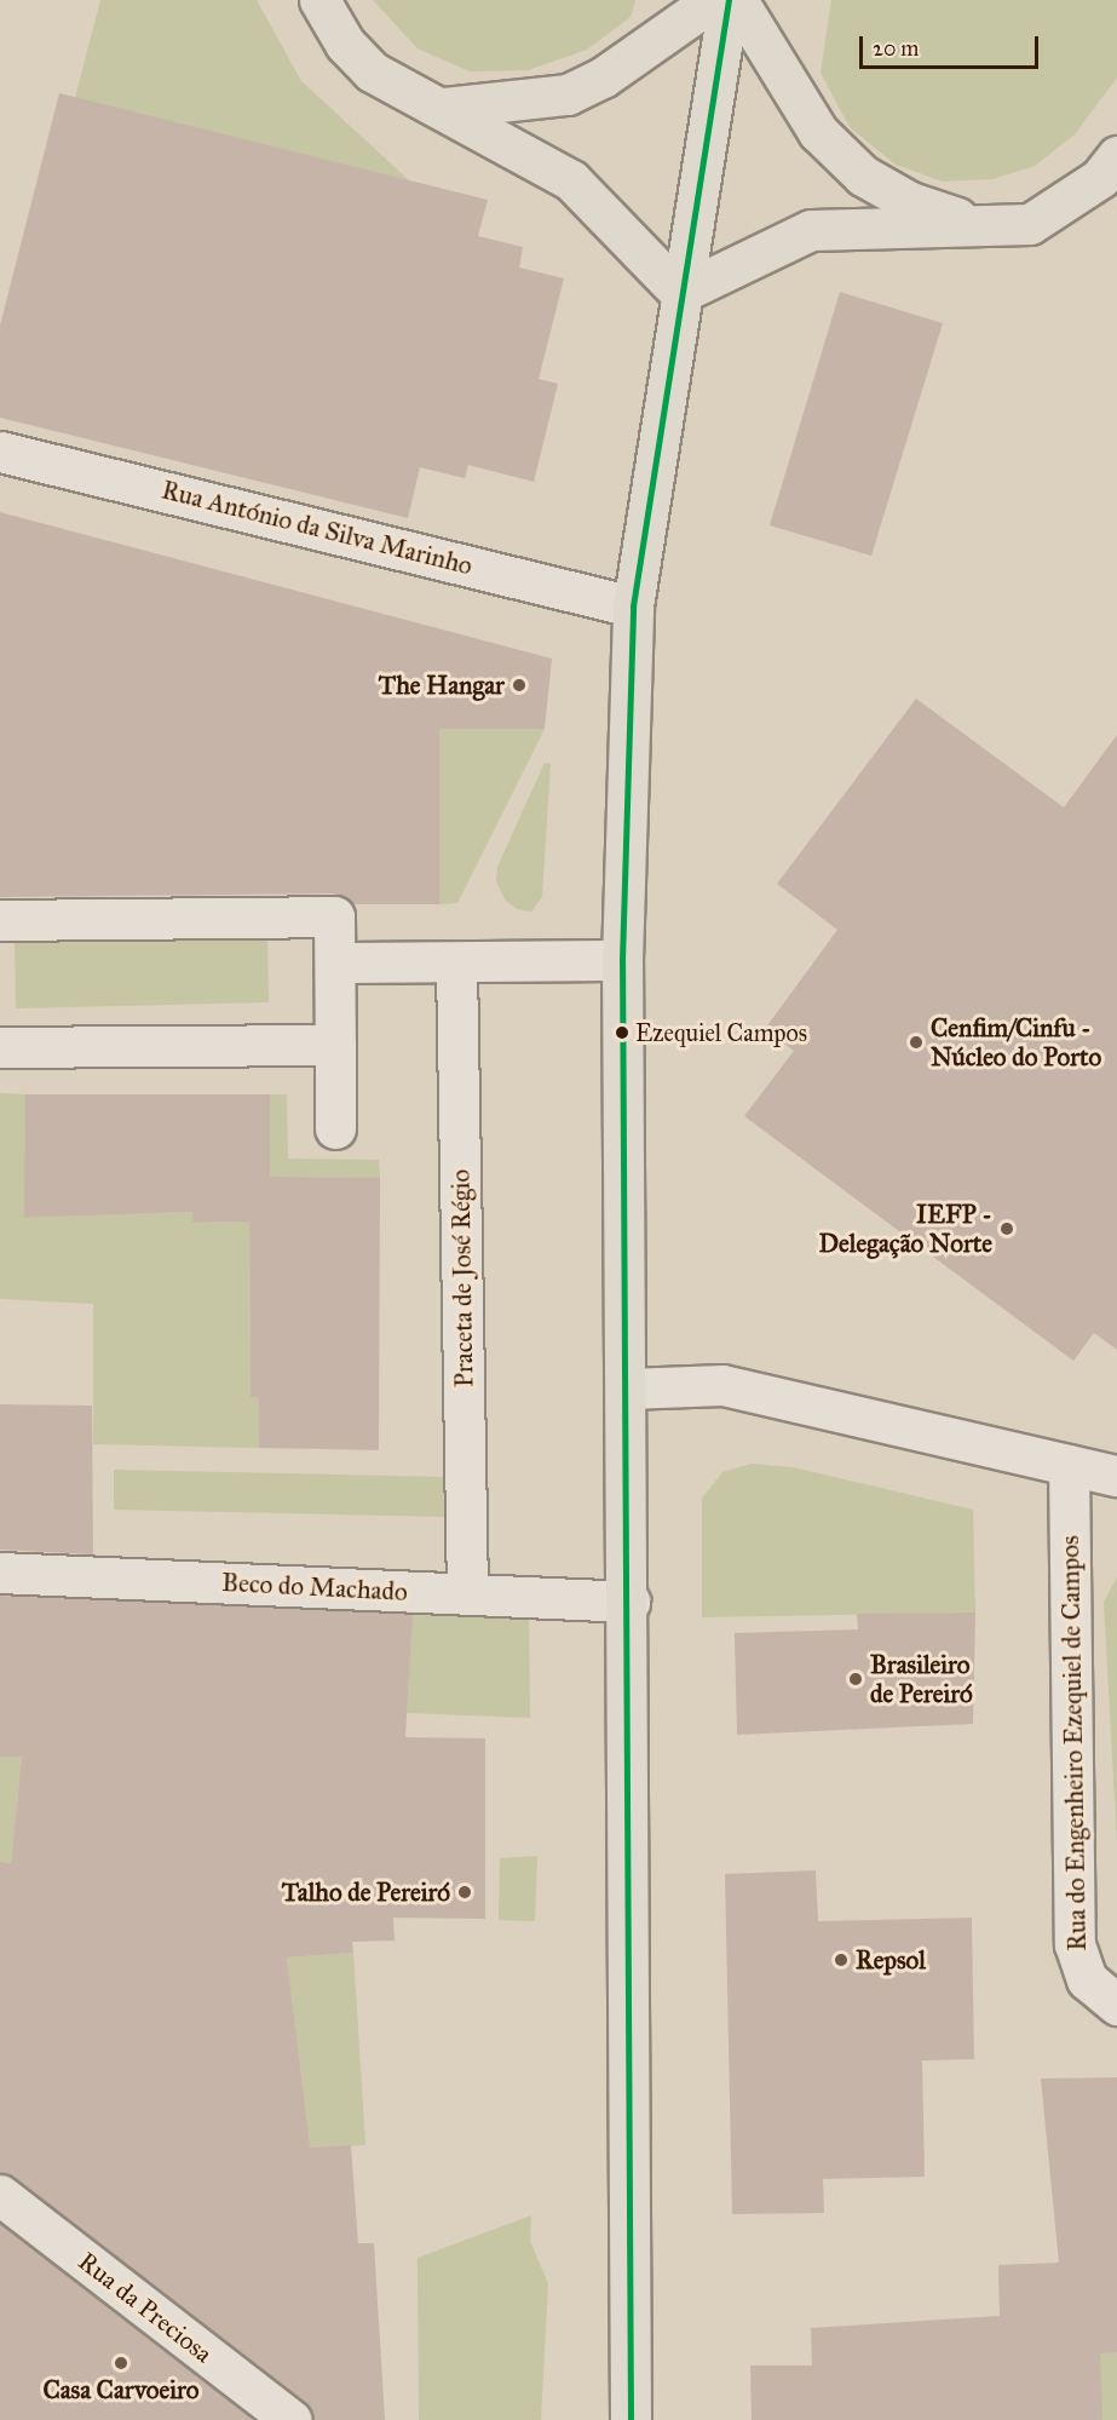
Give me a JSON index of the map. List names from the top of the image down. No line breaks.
{"streets":{"street":["Rua António da Silva Marinho","Praceta de José Régio","Beco do Machado","Rua do Engenheiro Ezequiel de Campos","Rua da Preciosa"]},"crossings":[["Praceta de José Régio","Beco do Machado"]],"places":["The Hangar","Ezequiel Campos","Cenfim/Cinfu - Núcleo do Porto","IEFP - Delegação Norte","Brasileiro de Pereiró","Talho de Pereiró","Repsol","Casa Carvoeiro"],"scale_bar":"20 m"}
